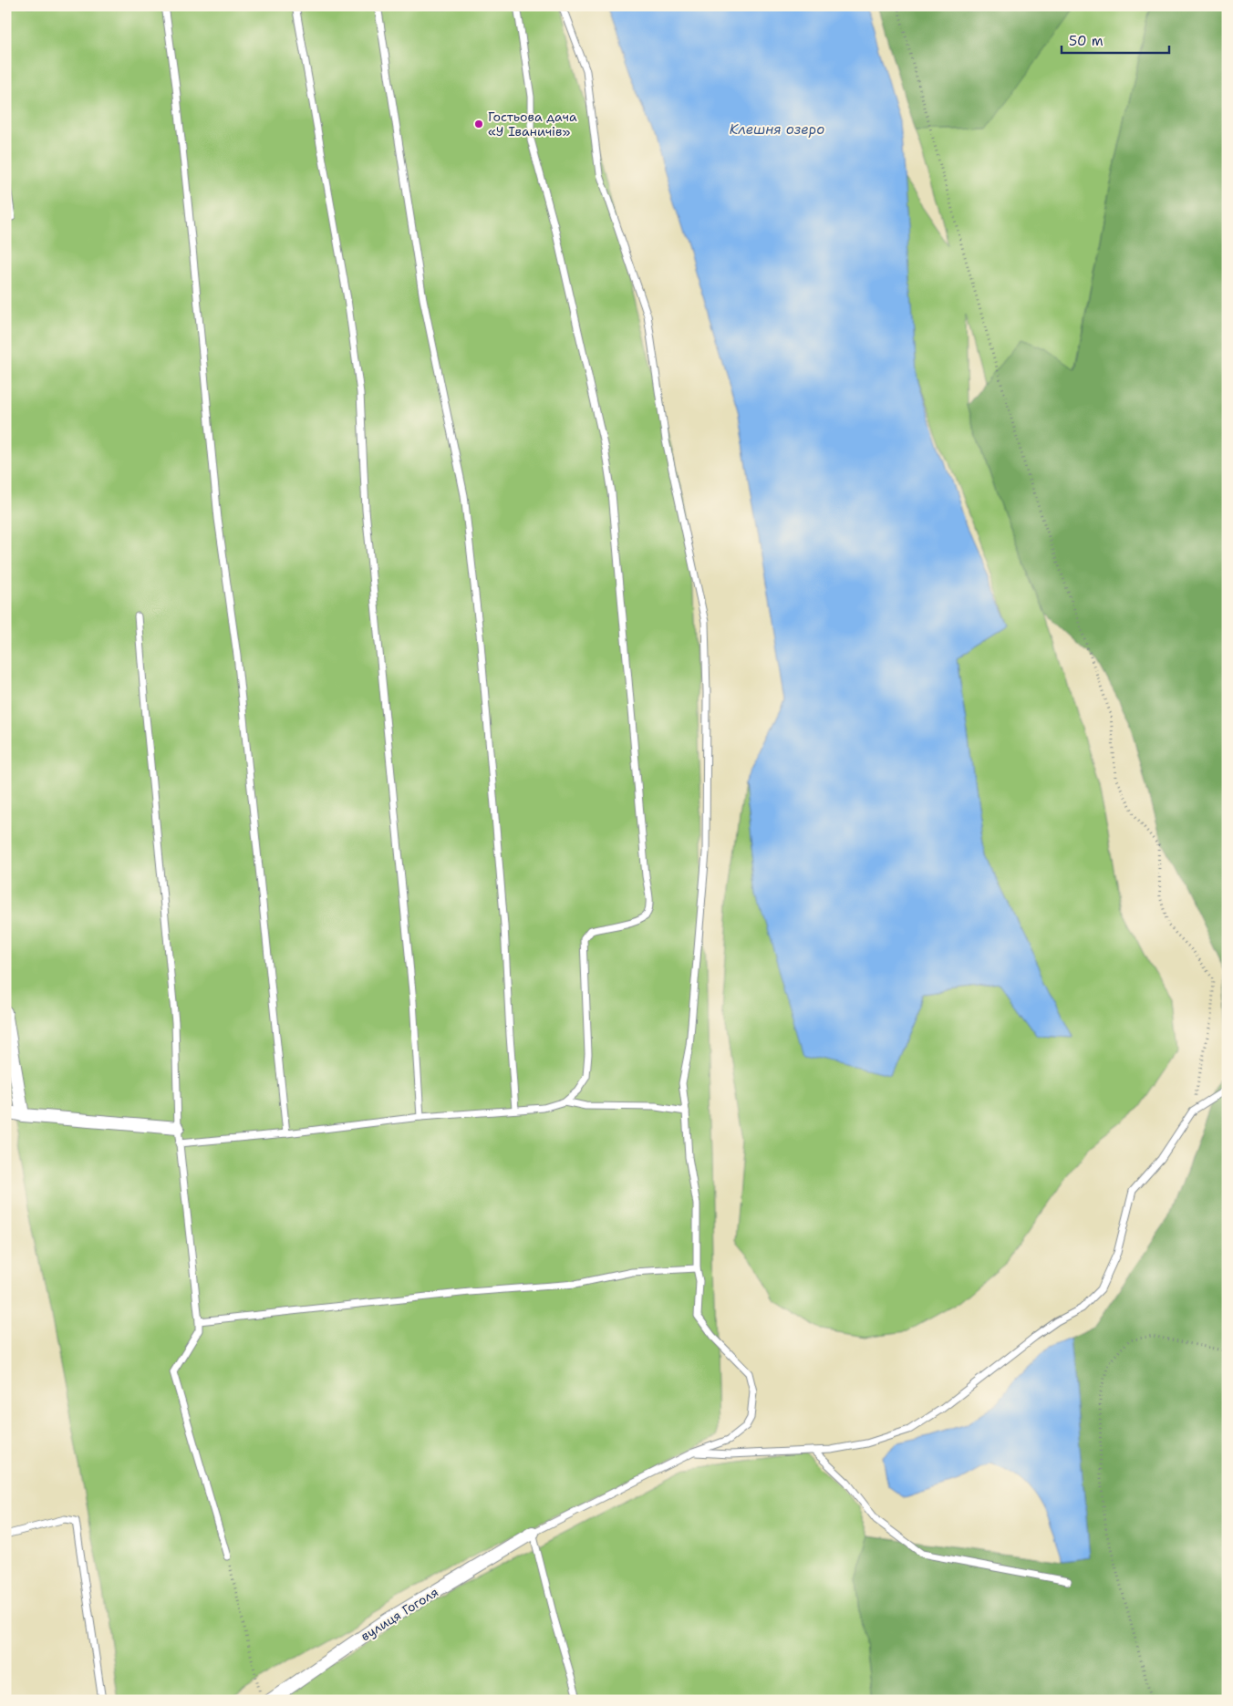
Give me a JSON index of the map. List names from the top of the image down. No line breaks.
{"streets":{"street":["вулиця Гоголя"]},"water":["Клешня озеро"],"places":["Гостьова дача «У Іваничів»"],"scale_bar":"50 m"}
